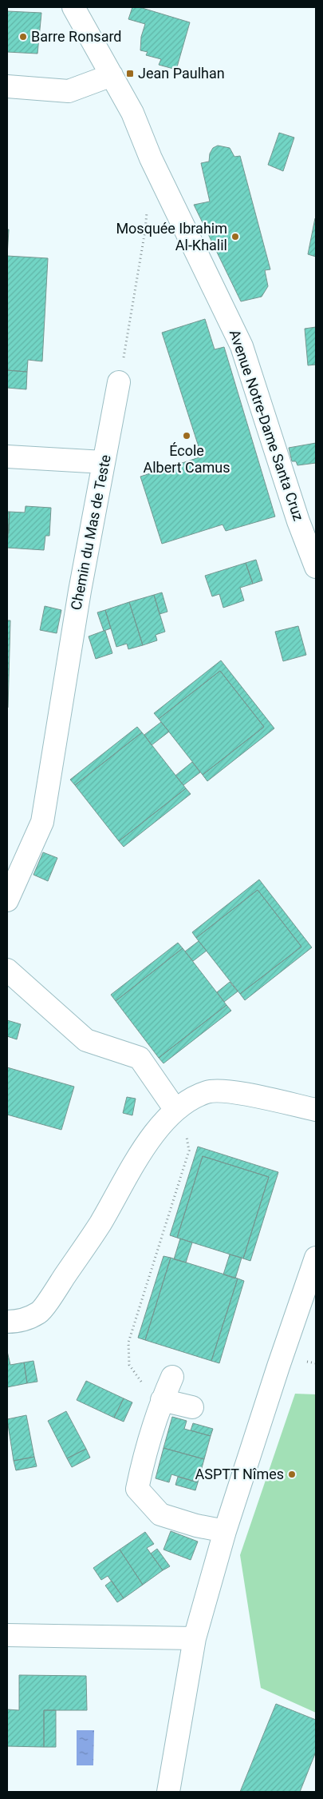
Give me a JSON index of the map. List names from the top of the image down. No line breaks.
{"streets":{"street":["Avenue Notre-Dame Santa Cruz","Chemin du Mas de Teste"]},"places":{"other":["Barre Ronsard","Mosquée Ibrahim Al-Khalil","École Albert Camus","ASPTT Nîmes"],"transit":["Jean Paulhan"]}}
